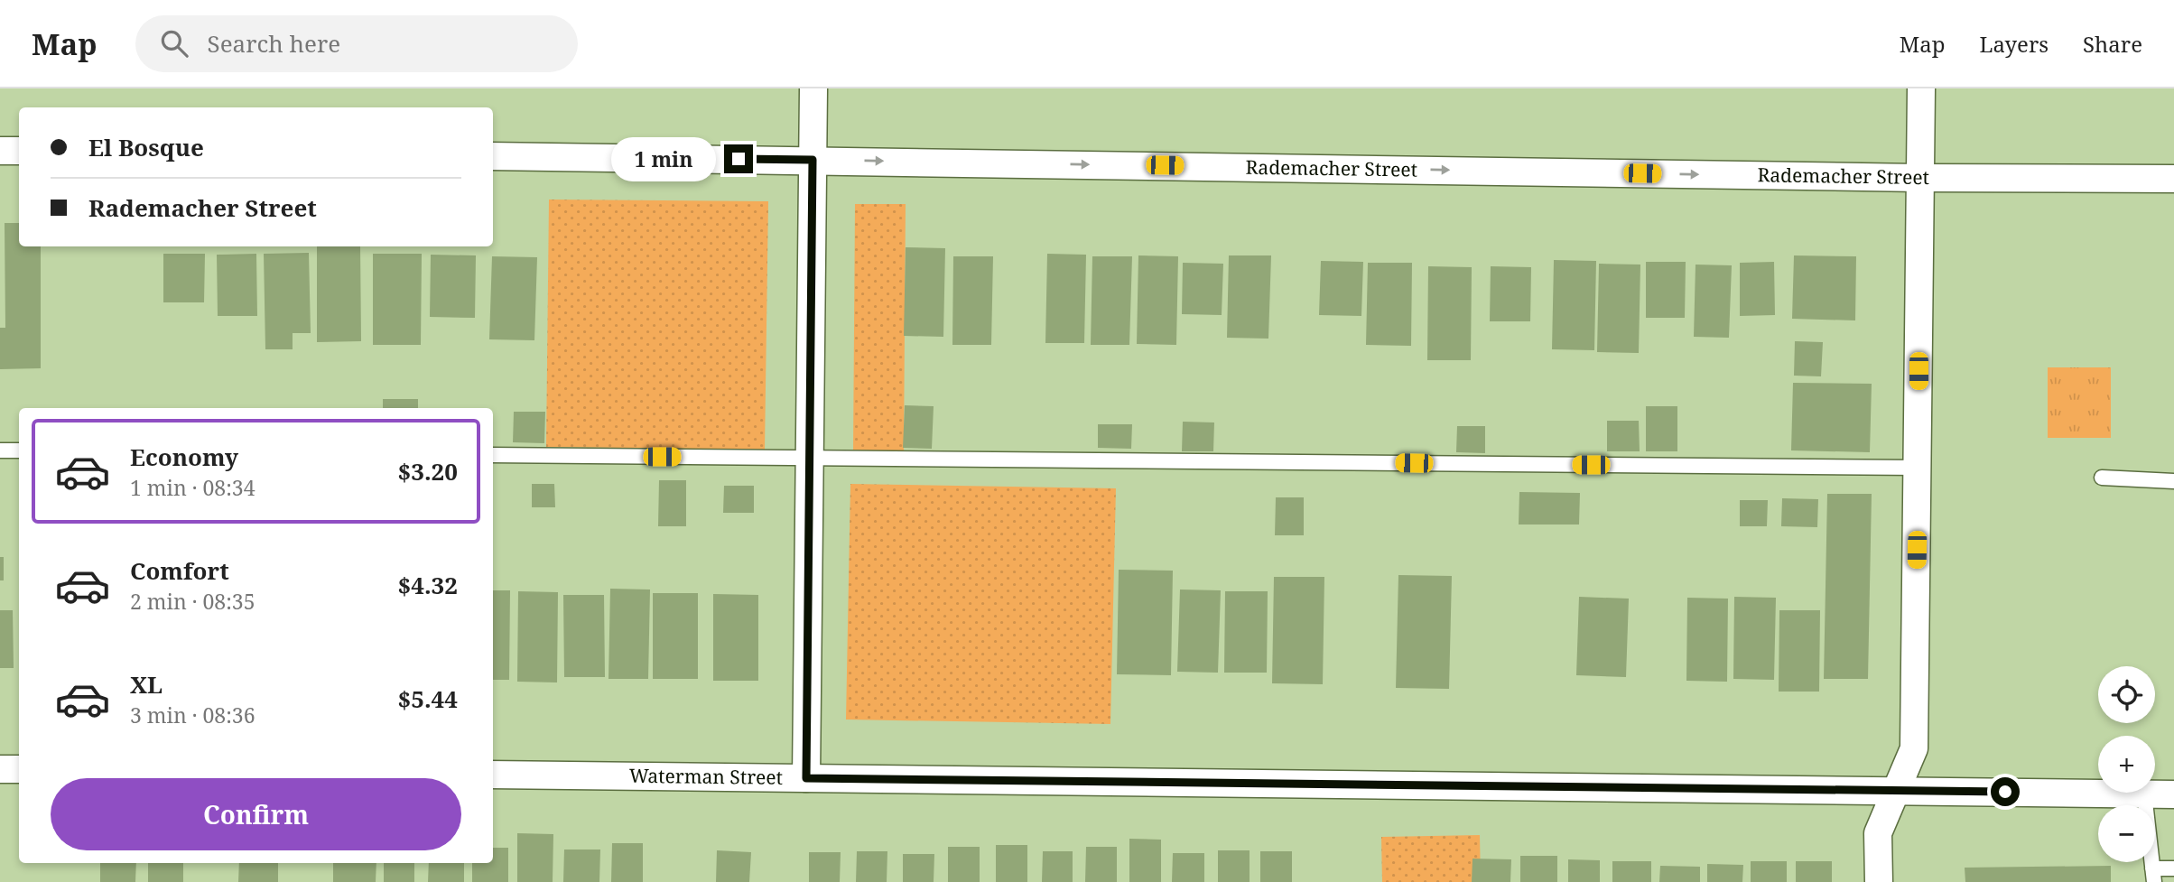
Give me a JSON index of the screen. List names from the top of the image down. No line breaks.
{"streets":{"street":["Rademacher Street","Waterman Street"]},"one_way":["Rademacher Street"],"page":{"header":"Map","search":"Search here","nav":["Map","Layers","Share"],"banner":["El Bosque","Rademacher Street"],"bubble":"1 min","list":[{"name":"Economy","note":"1 min · 08:34","value":"$3.20"},{"name":"Comfort","note":"2 min · 08:35","value":"$4.32"},{"name":"XL","note":"3 min · 08:36","value":"$5.44"}],"map_buttons":["+","−"],"buttons":"Confirm"}}
